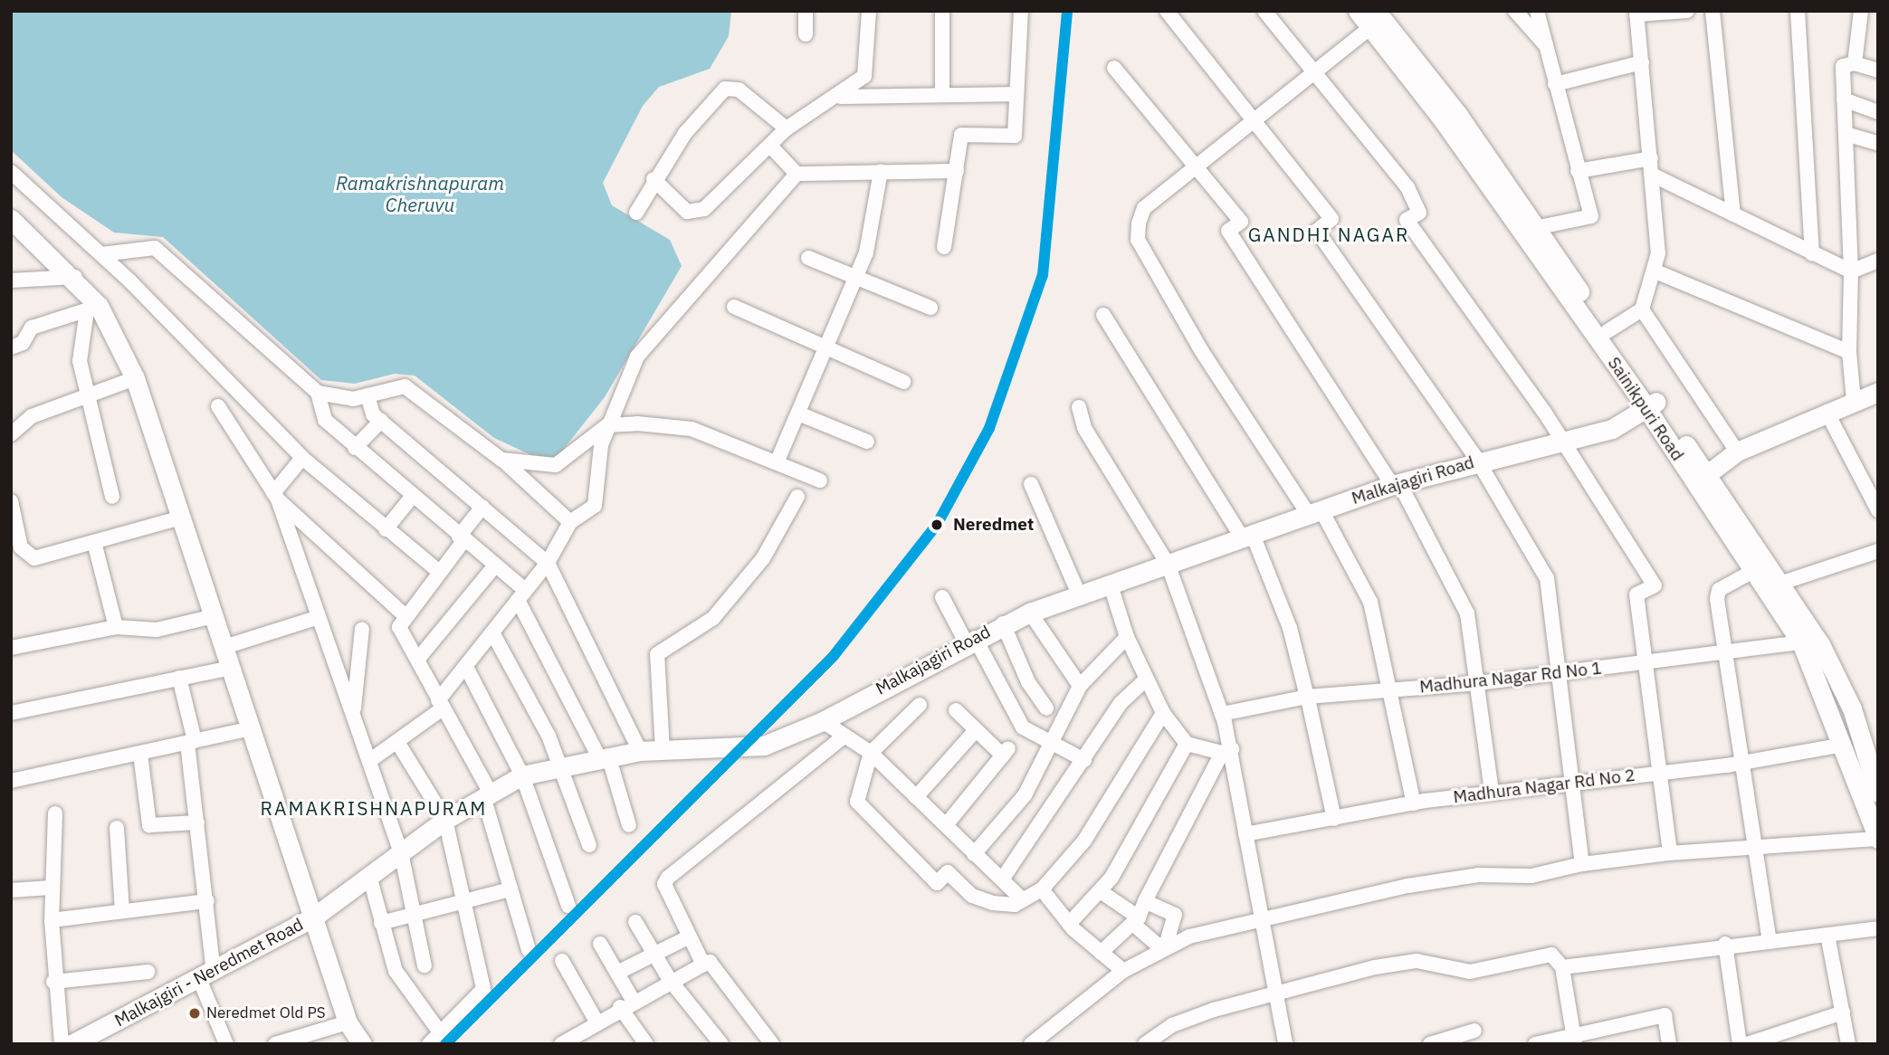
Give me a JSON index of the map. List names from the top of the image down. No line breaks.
{"streets":{"main road":["Sainikpuri Road","Malkajagiri Road","Malkajgiri - Neredmet Road"],"street":["Madhura Nagar Rd No 1","Madhura Nagar Rd No 2"]},"crossings":[["Sainikpuri Road","Malkajagiri Road"],["Sainikpuri Road","Madhura Nagar Rd No 1"],["Sainikpuri Road","Madhura Nagar Rd No 2"],["Malkajagiri Road","Malkajgiri - Neredmet Road"]],"districts":["GANDHI NAGAR","RAMAKRISHNAPURAM"],"water":["Ramakrishnapuram Cheruvu"],"places":["Neredmet","Neredmet Old PS"]}
